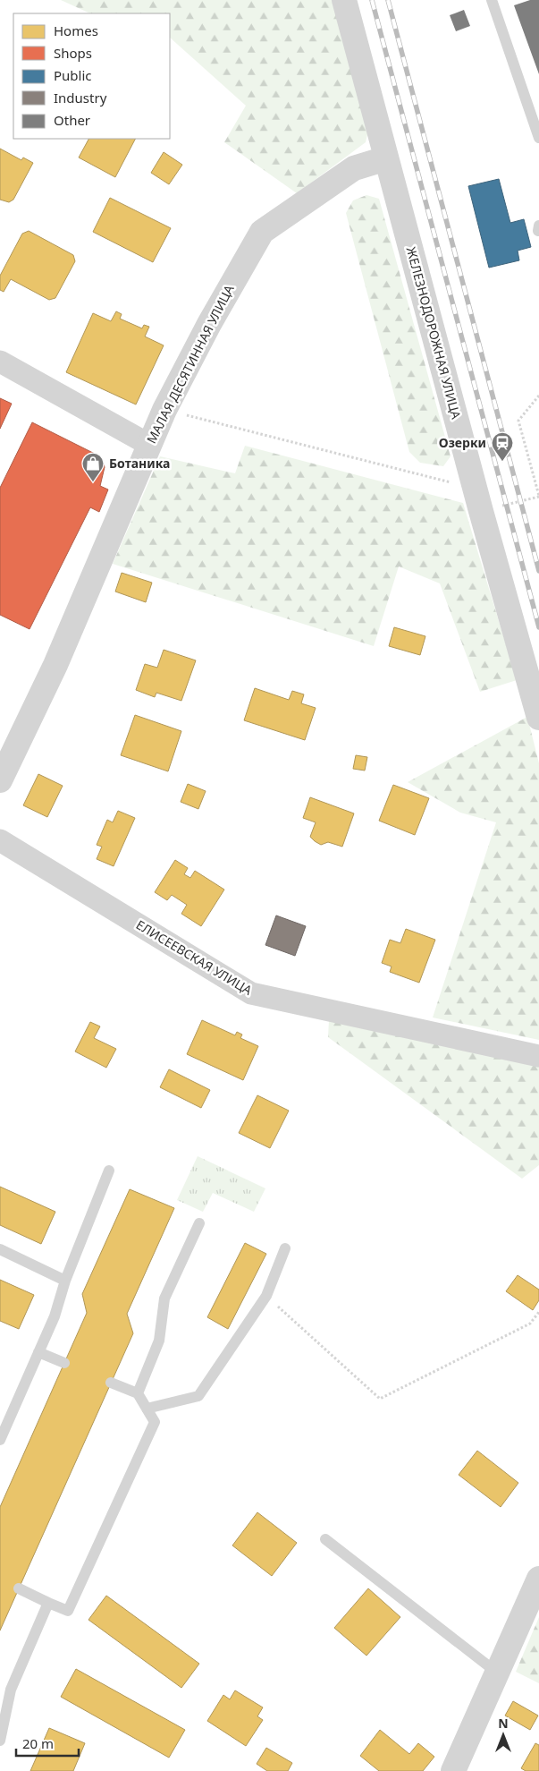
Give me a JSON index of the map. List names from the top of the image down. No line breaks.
{"streets":{"street":["ЖЕЛЕЗНОДОРОЖНАЯ УЛИЦА","МАЛАЯ ДЕСЯТИННАЯ УЛИЦА","ЕЛИСЕЕВСКАЯ УЛИЦА"]},"crossings":[["ЖЕЛЕЗНОДОРОЖНАЯ УЛИЦА","МАЛАЯ ДЕСЯТИННАЯ УЛИЦА"]],"places":{"station":["Озерки"],"shop":["Ботаника"]},"legend":["Homes","Shops","Public","Industry","Other"],"scale_bar":"20 m","north":"top"}
